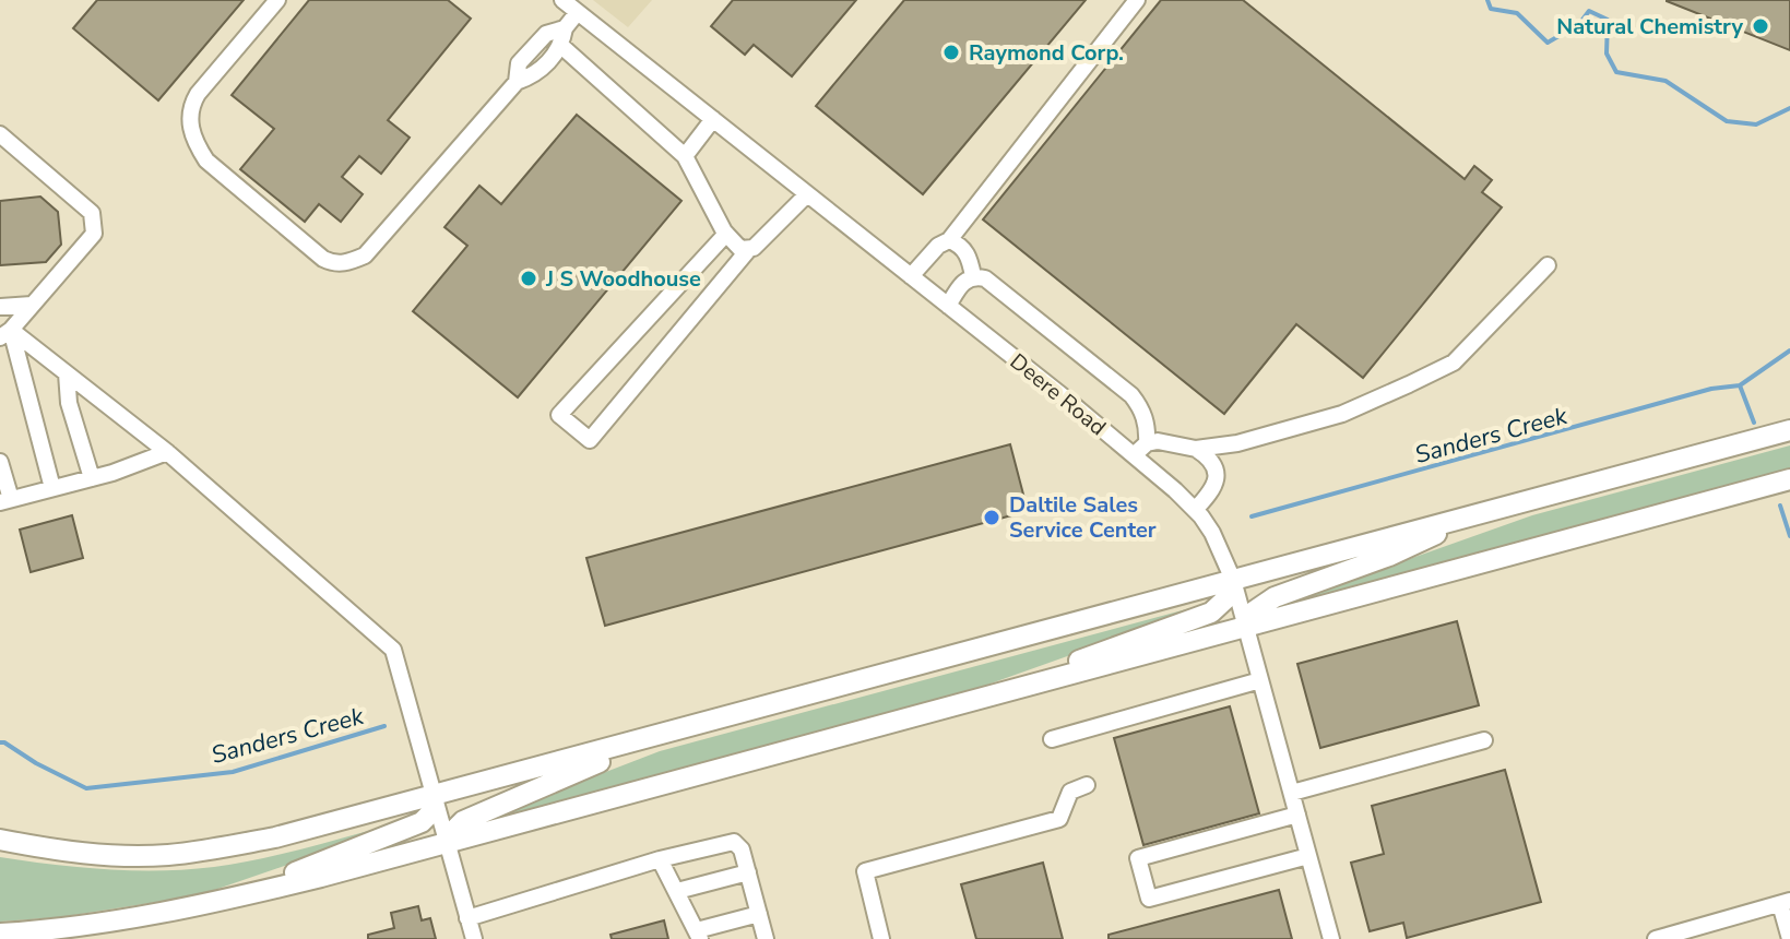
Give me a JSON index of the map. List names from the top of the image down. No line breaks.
{"streets":{"street":["Deere Road"]},"water":["Sanders Creek"],"places":["Natural Chemistry","Raymond Corp.","J S Woodhouse","Daltile Sales Service Center"]}
